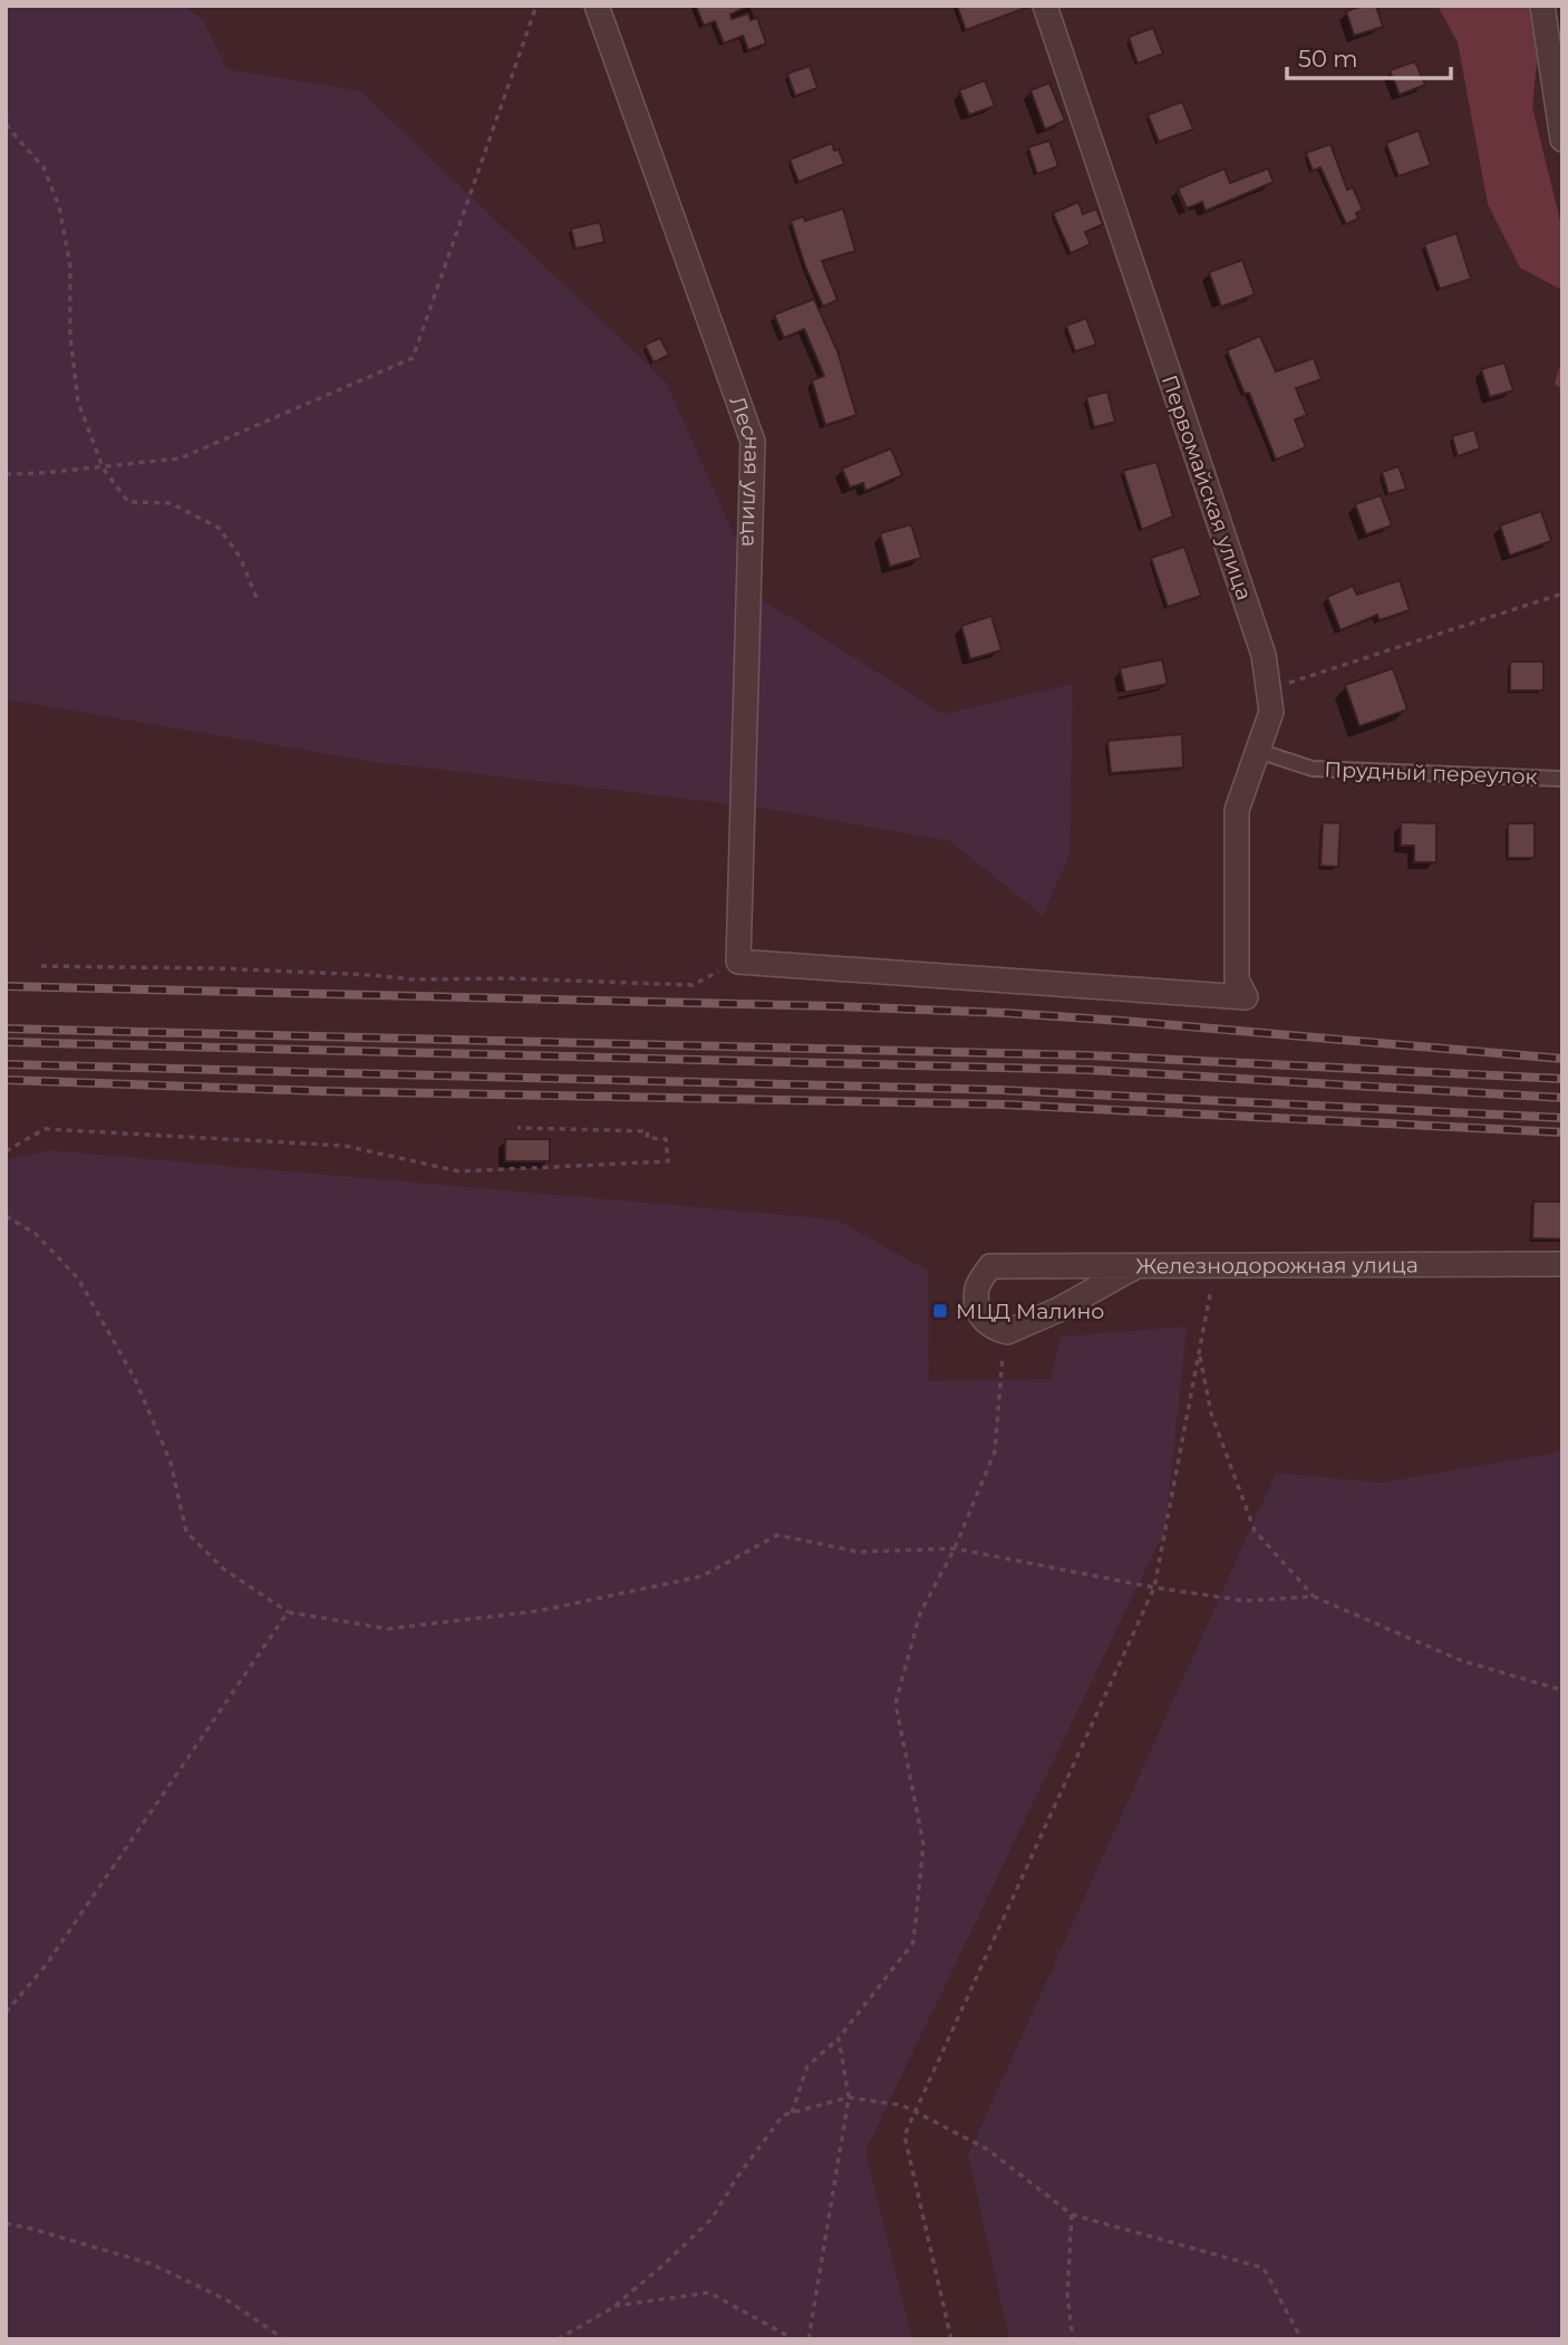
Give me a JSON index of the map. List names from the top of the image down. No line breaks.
{"streets":{"street":["Лесная улица","Первомайская улица","Железнодорожная улица"],"lane":["Прудный переулок"]},"crossings":[["Лесная улица","Первомайская улица"],["Первомайская улица","Прудный переулок"]],"places":{"transit":["МЦД Малино"]},"scale_bar":"50 m"}
